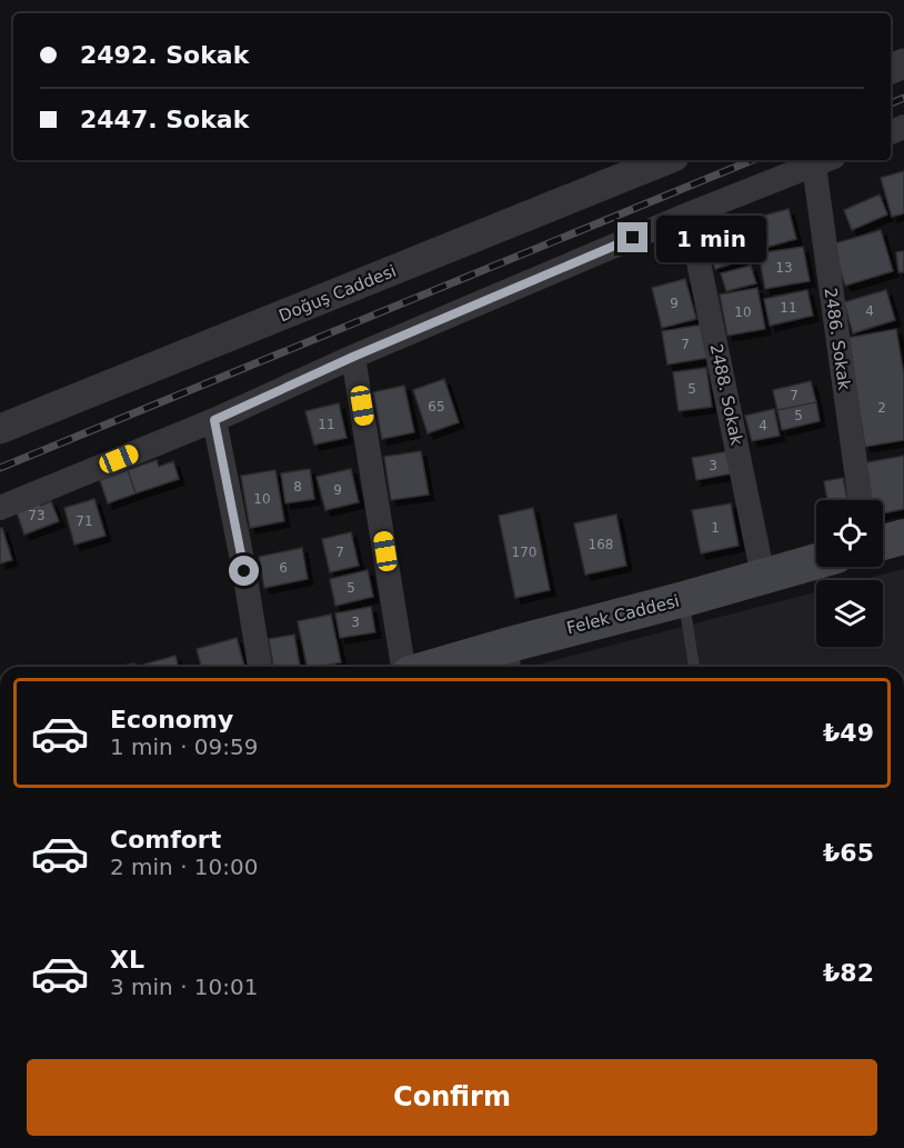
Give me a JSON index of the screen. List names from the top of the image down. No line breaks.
{"streets":{"main road":["Felek Caddesi"],"street":["Doğuş Caddesi","2486. Sokak","2488. Sokak"]},"crossings":[["2488. Sokak","Felek Caddesi"]],"house_numbers":["13","9","11","4","10","7","5","7","65","2","5","11","4","3","8","9","10","73","71","1","168","7","170","6","5","3"],"page":{"banner":["2492. Sokak","2447. Sokak"],"bubble":"1 min","list":[{"name":"Economy","note":"1 min · 09:59","value":"₺49"},{"name":"Comfort","note":"2 min · 10:00","value":"₺65"},{"name":"XL","note":"3 min · 10:01","value":"₺82"}],"buttons":"Confirm"}}
